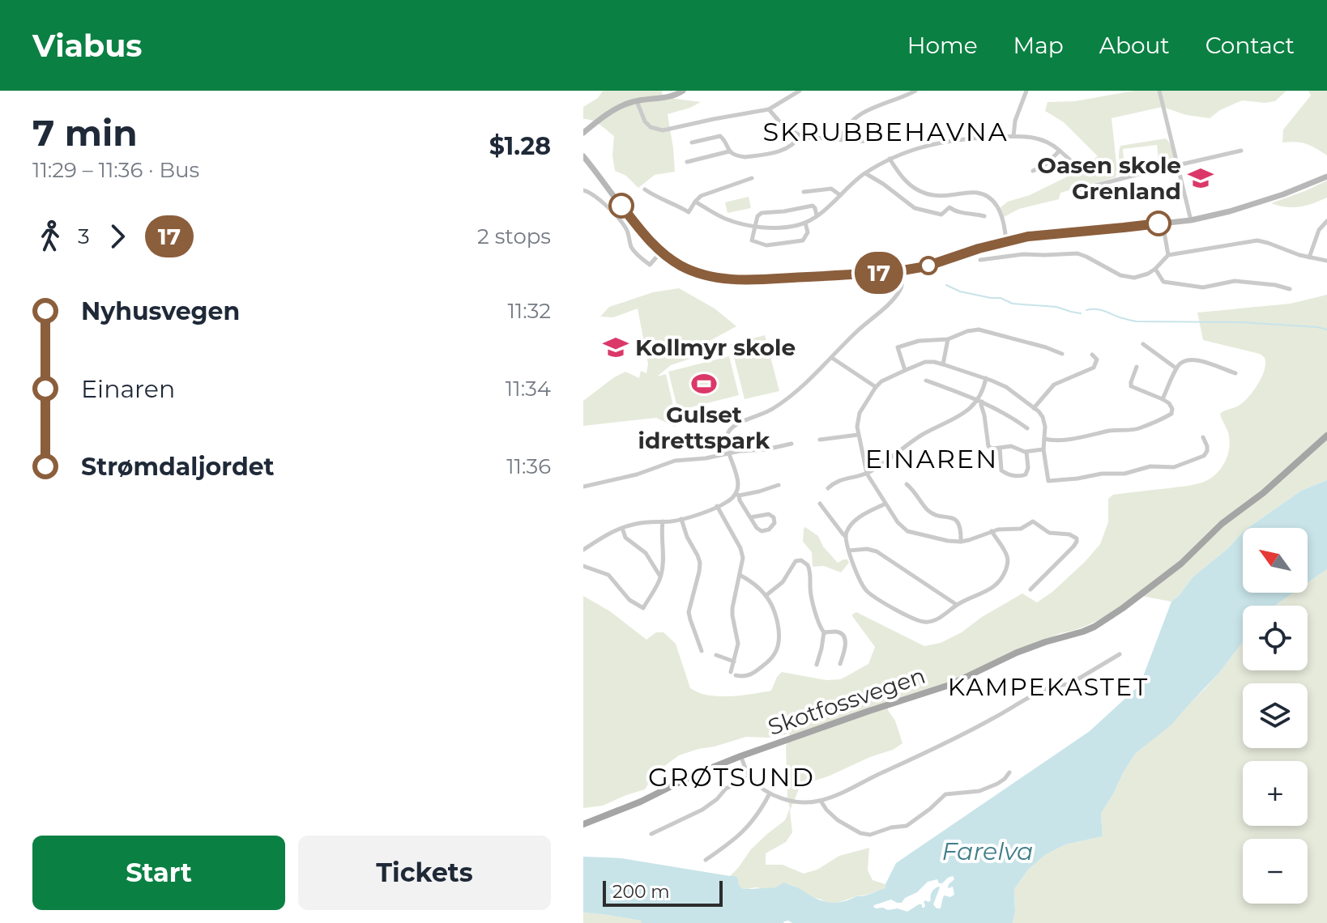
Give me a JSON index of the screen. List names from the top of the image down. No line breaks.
{"streets":{"main road":["Skotfossvegen"]},"districts":["SKRUBBEHAVNA","EINAREN","KAMPEKASTET","GRØTSUND"],"water":["Farelva"],"places":{"school or university":["Oasen skole Grenland","Kollmyr skole"],"sports":["Gulset idrettspark"]},"lines":["bus line 17"],"scale_bar":"200 m","north":"top left","page":{"header":"Viabus","nav":["Home","Map","About","Contact"],"heading":["7 min","11:29 – 11:36 · Bus","$1.28"],"on_map":"17","legs":["3","17","2 stops"],"list":[{"name":"Nyhusvegen","value":"11:32"},{"name":"Einaren","value":"11:34"},{"name":"Strømdaljordet","value":"11:36"}],"map_buttons":["+","−"],"buttons":["Start","Tickets"],"scale":"200 m"}}
